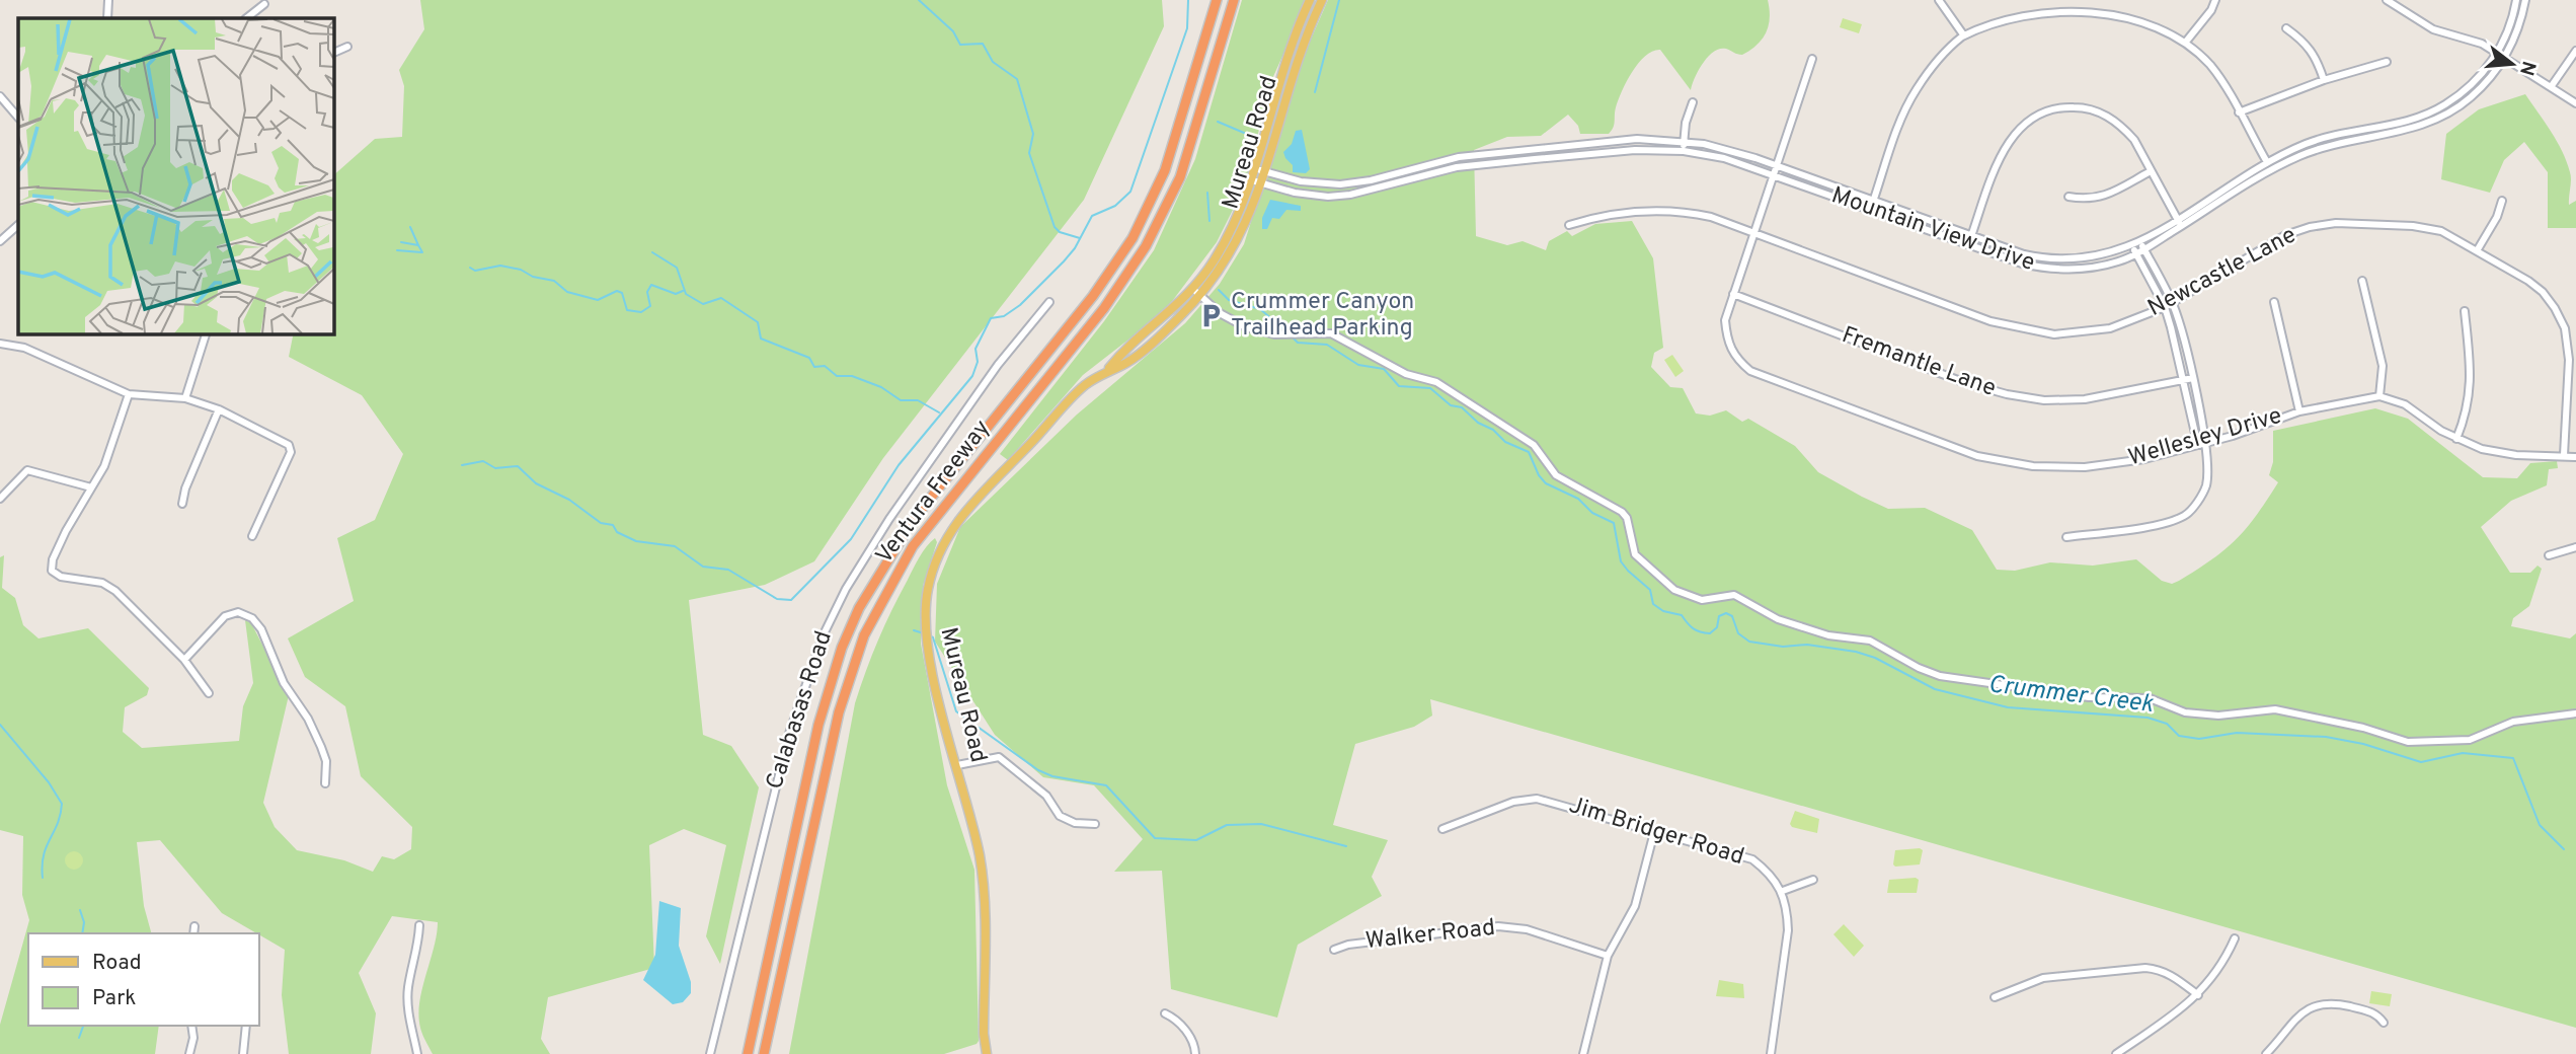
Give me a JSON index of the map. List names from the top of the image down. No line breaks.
{"streets":{"highway":["Ventura Freeway"],"main road":["Mureau Road"],"street":["Mountain View Drive","Newcastle Lane","Fremantle Lane","Wellesley Drive","Calabasas Road","Jim Bridger Road","Walker Road"]},"crossings":[["Mureau Road","Mountain View Drive"],["Mountain View Drive","Wellesley Drive"],["Newcastle Lane","Wellesley Drive"],["Fremantle Lane","Wellesley Drive"]],"water":["Crummer Creek"],"places":{"parking":["Crummer Canyon Trailhead Parking"]},"legend":["Road","Park"],"north":"right"}
